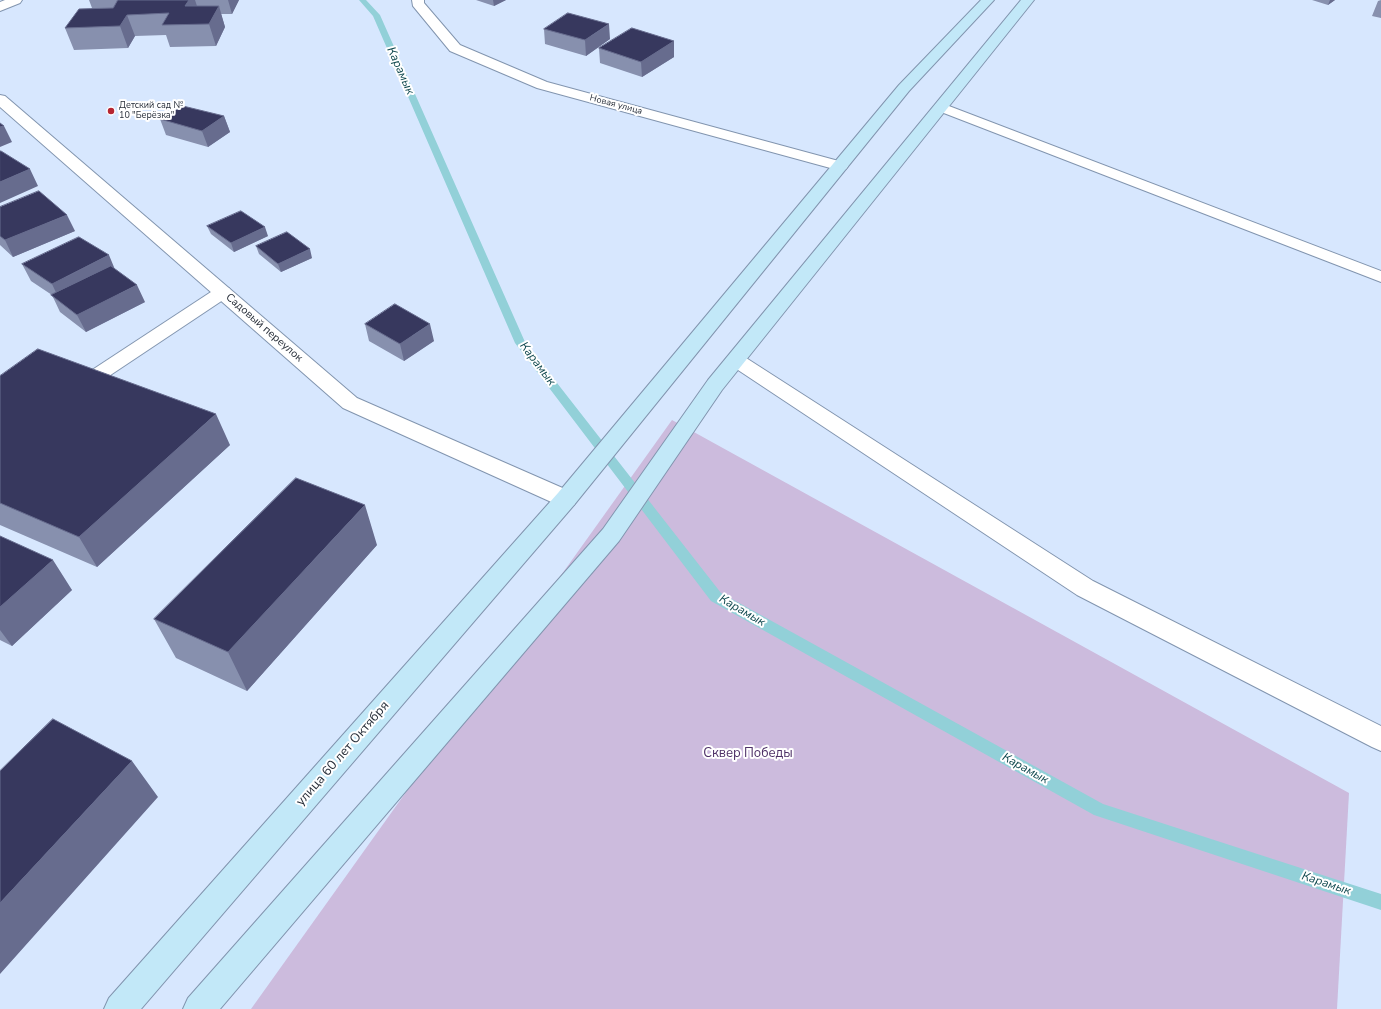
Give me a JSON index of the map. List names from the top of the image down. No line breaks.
{"streets":{"street":["Новая улица","Садовый переулок","улица 60 лет Октября"]},"crossings":[["Новая улица","улица 60 лет Октября"],["Садовый переулок","улица 60 лет Октября"]],"water":["Карамык"],"parks":["Сквер Победы"],"places":["Детский сад № 10 \"Берёзка\""]}
